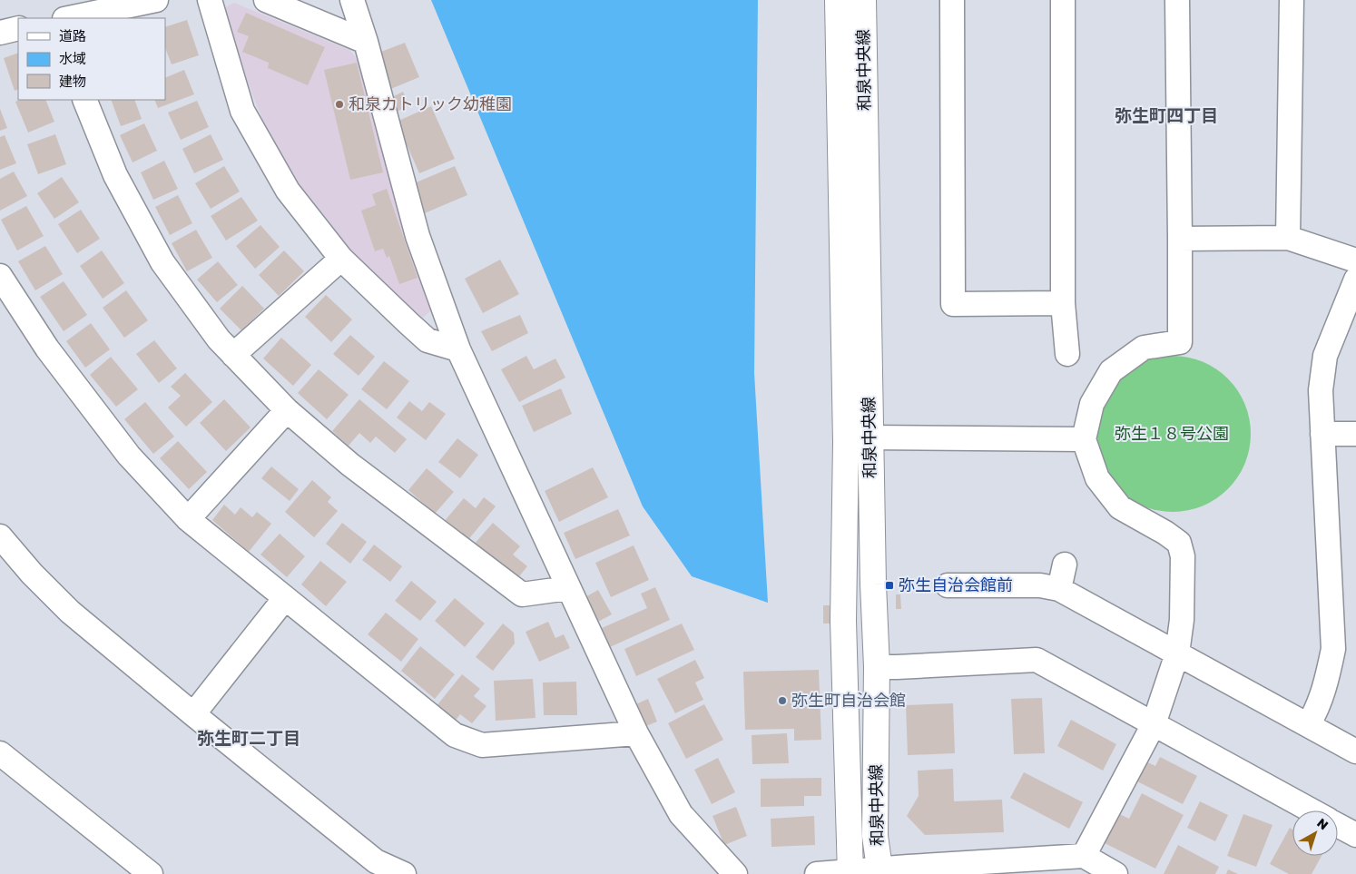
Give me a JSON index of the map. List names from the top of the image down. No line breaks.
{"streets":{"street":["和泉中央線"]},"districts":["弥生町四丁目","弥生町二丁目"],"parks":["弥生１８号公園"],"places":{"other":["和泉カトリック幼稚園","弥生町自治会館"],"transit":["弥生自治会館前"]},"legend":["道路","水域","建物"],"north":"top right"}
